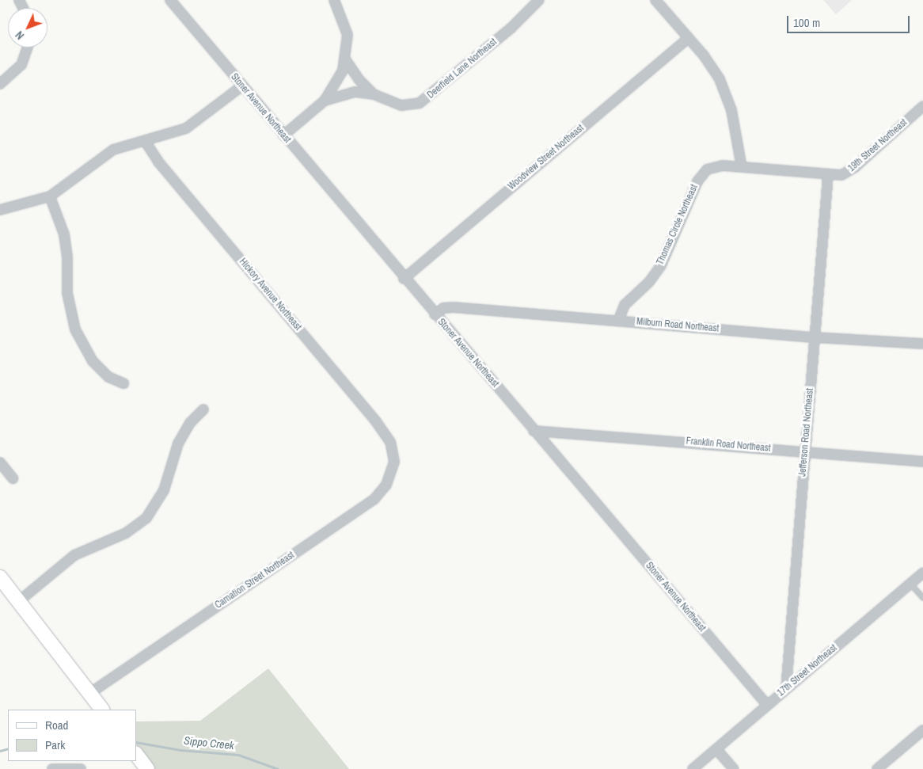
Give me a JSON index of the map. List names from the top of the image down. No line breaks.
{"streets":{"street":["Deerfield Lane Northeast","Stoner Avenue Northeast","19th Street Northeast","Woodview Street Northeast","Thomas Circle Northeast","Hickory Avenue Northeast","Milburn Road Northeast","Jefferson Road Northeast","Franklin Road Northeast","Carnation Street Northeast","17th Street Northeast"]},"crossings":[["Deerfield Lane Northeast","Stoner Avenue Northeast"],["Stoner Avenue Northeast","Woodview Street Northeast"],["Stoner Avenue Northeast","Milburn Road Northeast"],["Stoner Avenue Northeast","Franklin Road Northeast"],["Stoner Avenue Northeast","17th Street Northeast"],["19th Street Northeast","Thomas Circle Northeast"],["19th Street Northeast","Jefferson Road Northeast"],["Thomas Circle Northeast","Milburn Road Northeast"],["Thomas Circle Northeast","Jefferson Road Northeast"],["Hickory Avenue Northeast","Carnation Street Northeast"],["Milburn Road Northeast","Jefferson Road Northeast"],["Jefferson Road Northeast","Franklin Road Northeast"],["Jefferson Road Northeast","17th Street Northeast"]],"water":["Sippo Creek"],"legend":["Road","Park"],"scale_bar":"100 m","north":"bottom left"}
